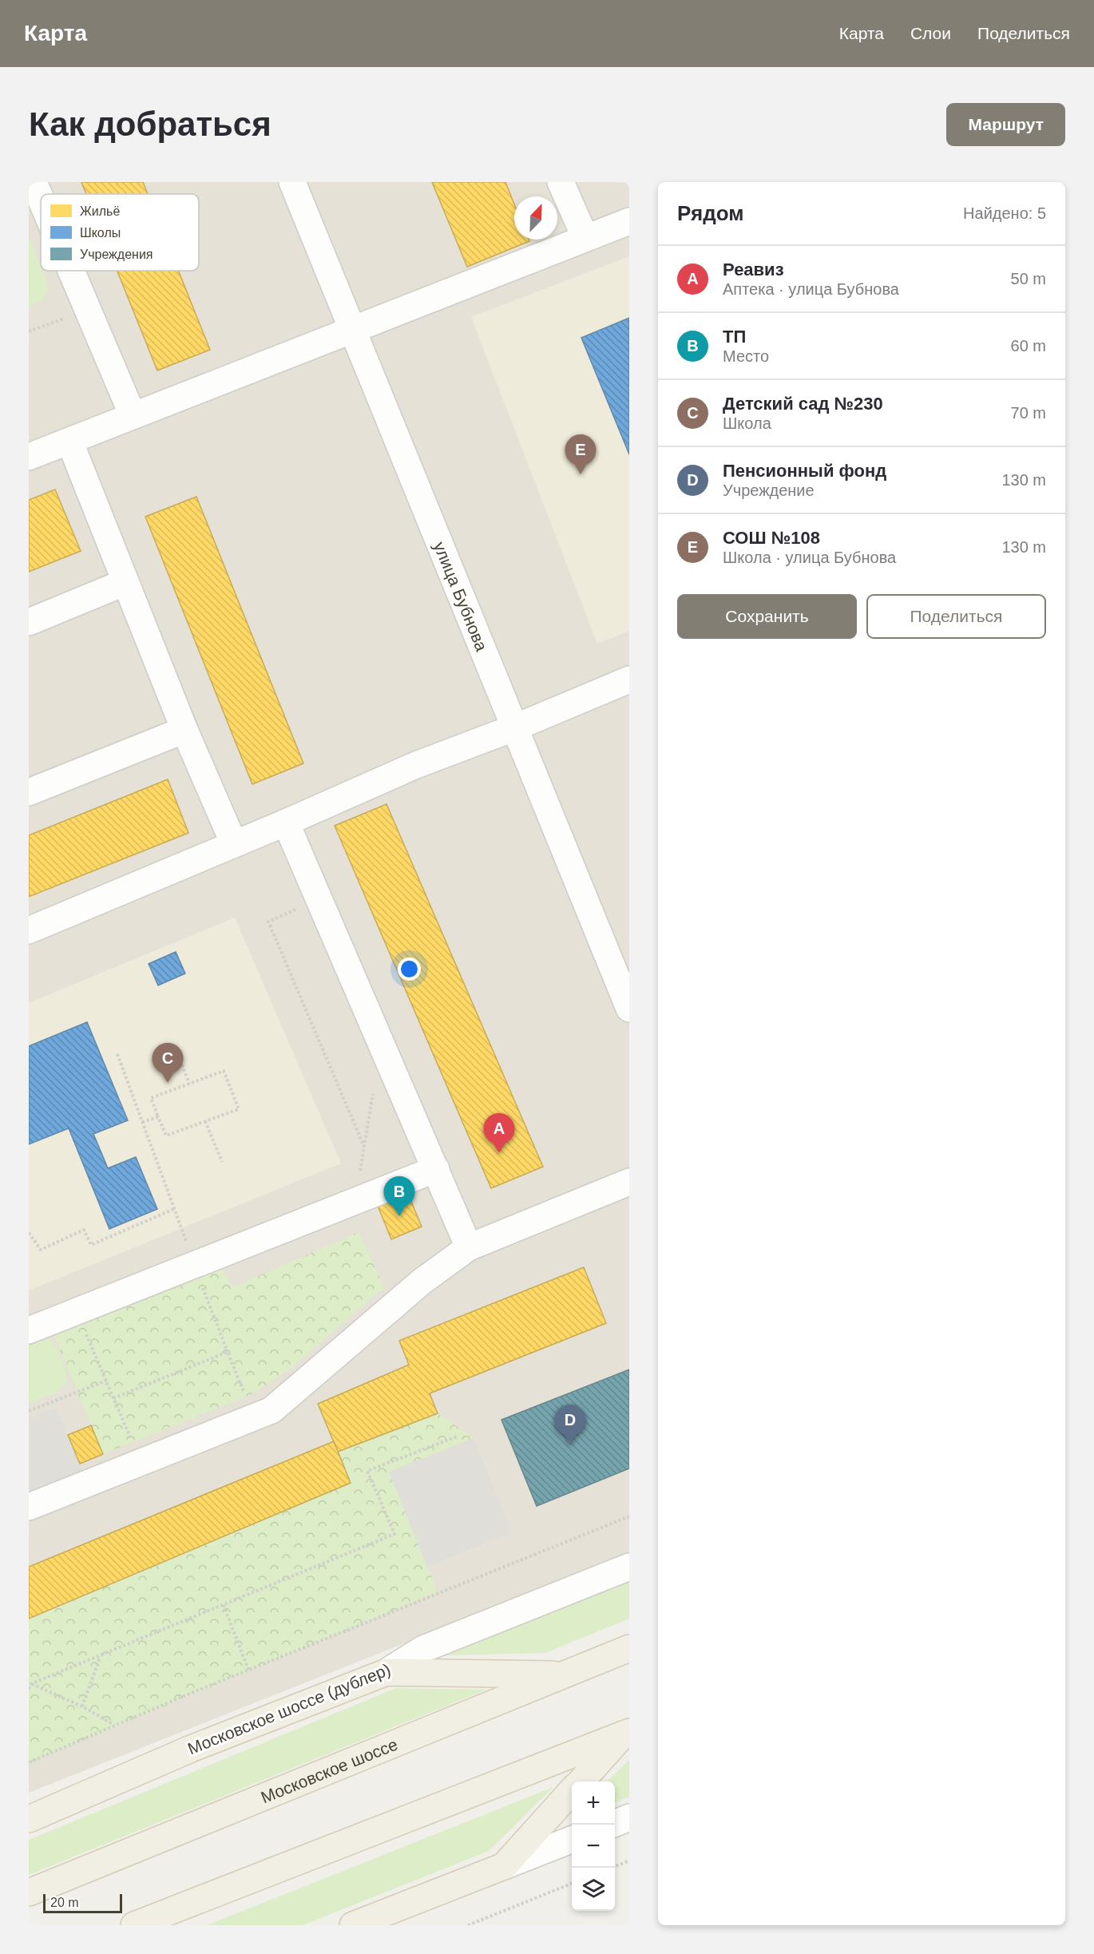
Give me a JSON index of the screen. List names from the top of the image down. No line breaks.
{"streets":{"main road":["Московское шоссе (дублер)","Московское шоссе"],"street":["улица Бубнова"]},"legend":["Жильё","Школы","Учреждения"],"scale_bar":"20 m","north":"top right","page":{"header":"Карта","nav":["Карта","Слои","Поделиться"],"buttons":["Маршрут",["Сохранить","Поделиться"]],"title":"Как добраться","heading":["Рядом","Найдено: 5"],"list":[{"mark":"A","name":"Реавиз","note":"Аптека · улица Бубнова","value":"50 m"},{"mark":"B","name":"ТП","note":"Место","value":"60 m"},{"mark":"C","name":"Детский сад №230","note":"Школа","value":"70 m"},{"mark":"D","name":"Пенсионный фонд","note":"Учреждение","value":"130 m"},{"mark":"E","name":"СОШ №108","note":"Школа · улица Бубнова","value":"130 m"}],"pins":["E","C","A","B","D"],"map_buttons":["+","−"],"scale":"20 m"}}
